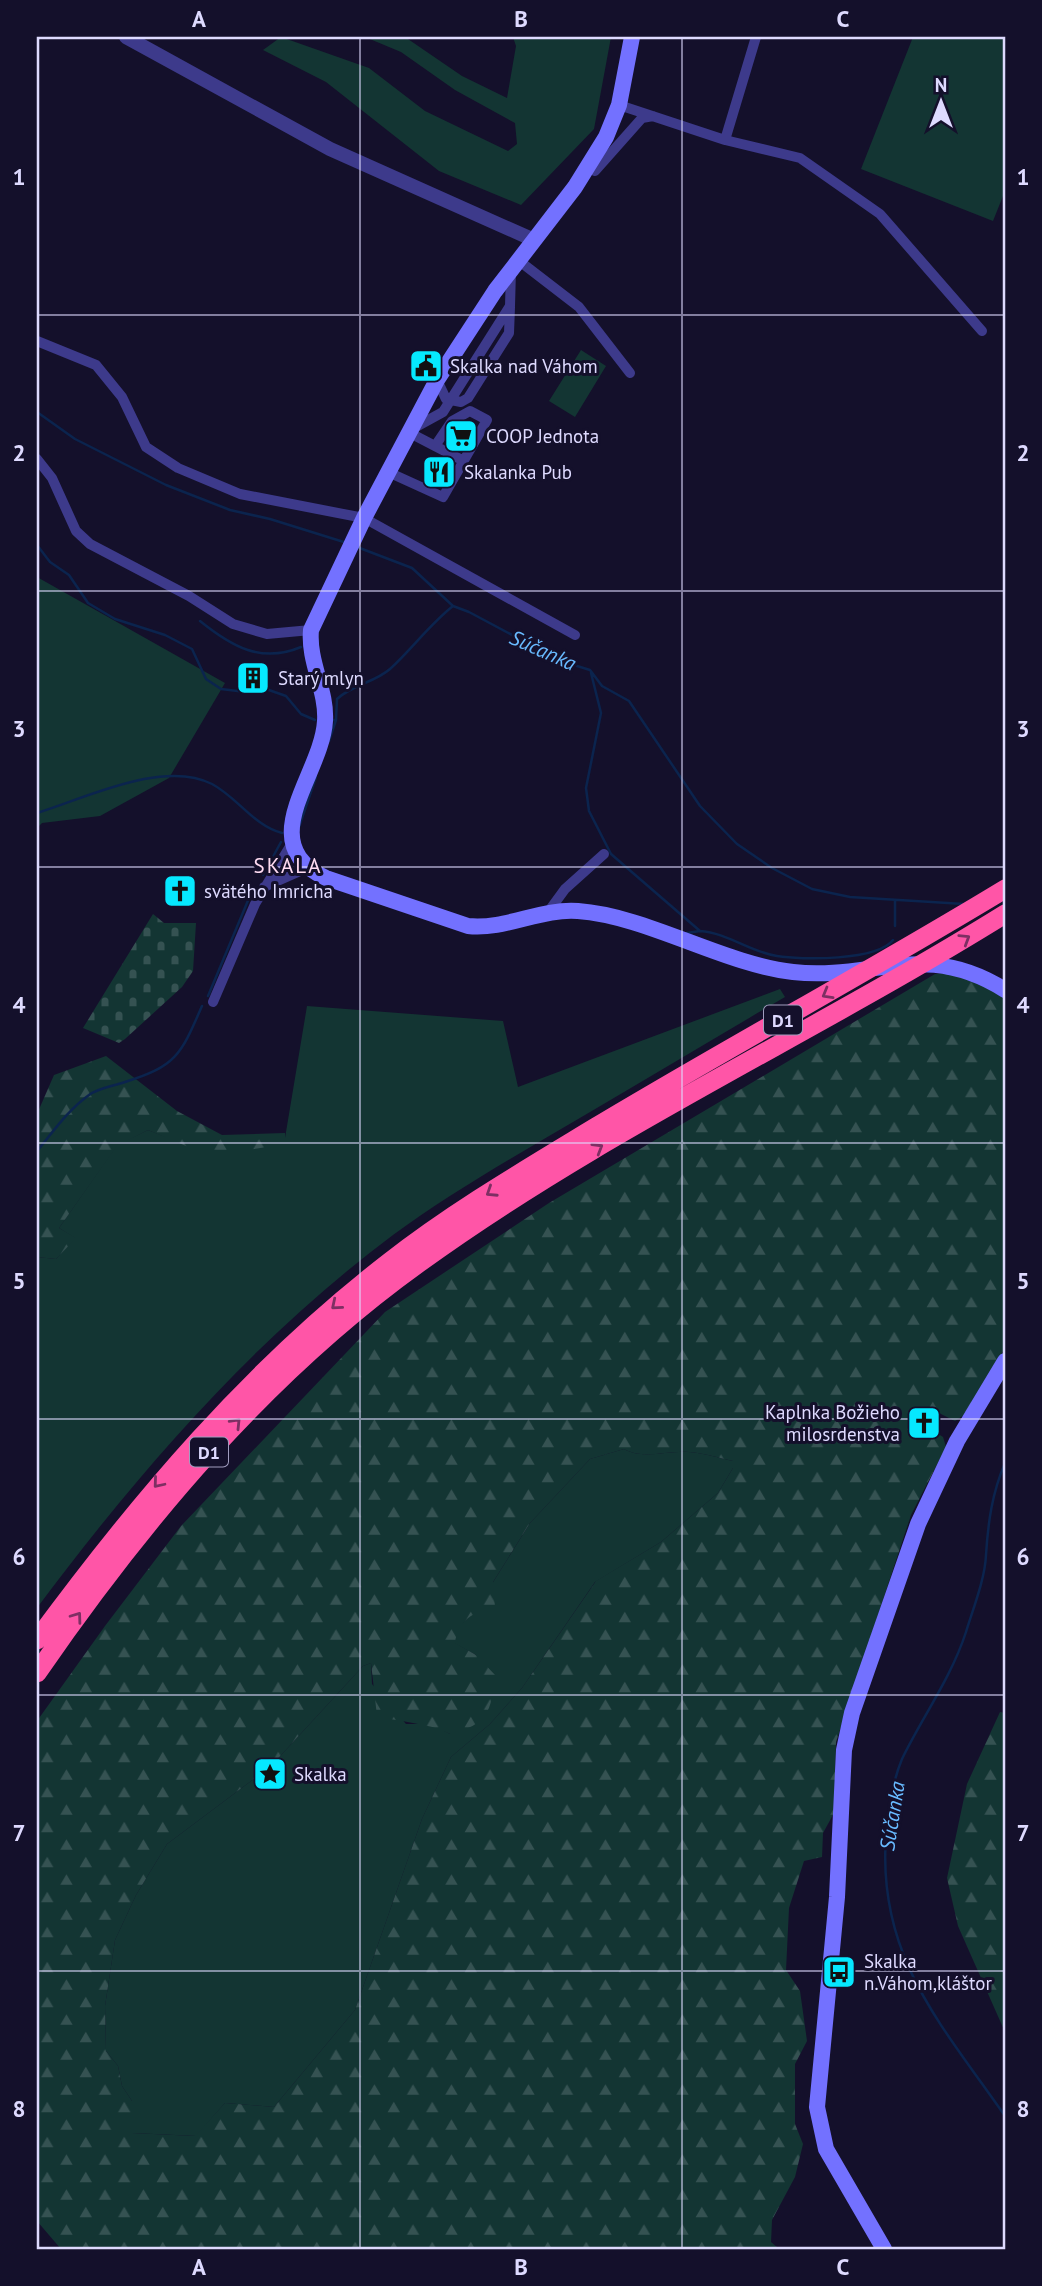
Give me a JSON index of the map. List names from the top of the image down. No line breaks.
{"streets":{"highway":["D1"]},"districts":["SKALA"],"water":["Súčanka"],"places":{"public building":["Skalka nad Váhom"],"supermarket":["COOP Jednota"],"restaurant":["Skalanka Pub"],"building":["Starý mlyn"],"church":["svätého Imricha","Kaplnka Božieho milosrdenstva"],"place":["Skalka"],"bus stop":["Skalka n.Váhom,kláštor"]},"north":"top","grid":{"columns":["A","B","C"],"rows":["1","2","3","4","5","6","7","8"]}}
